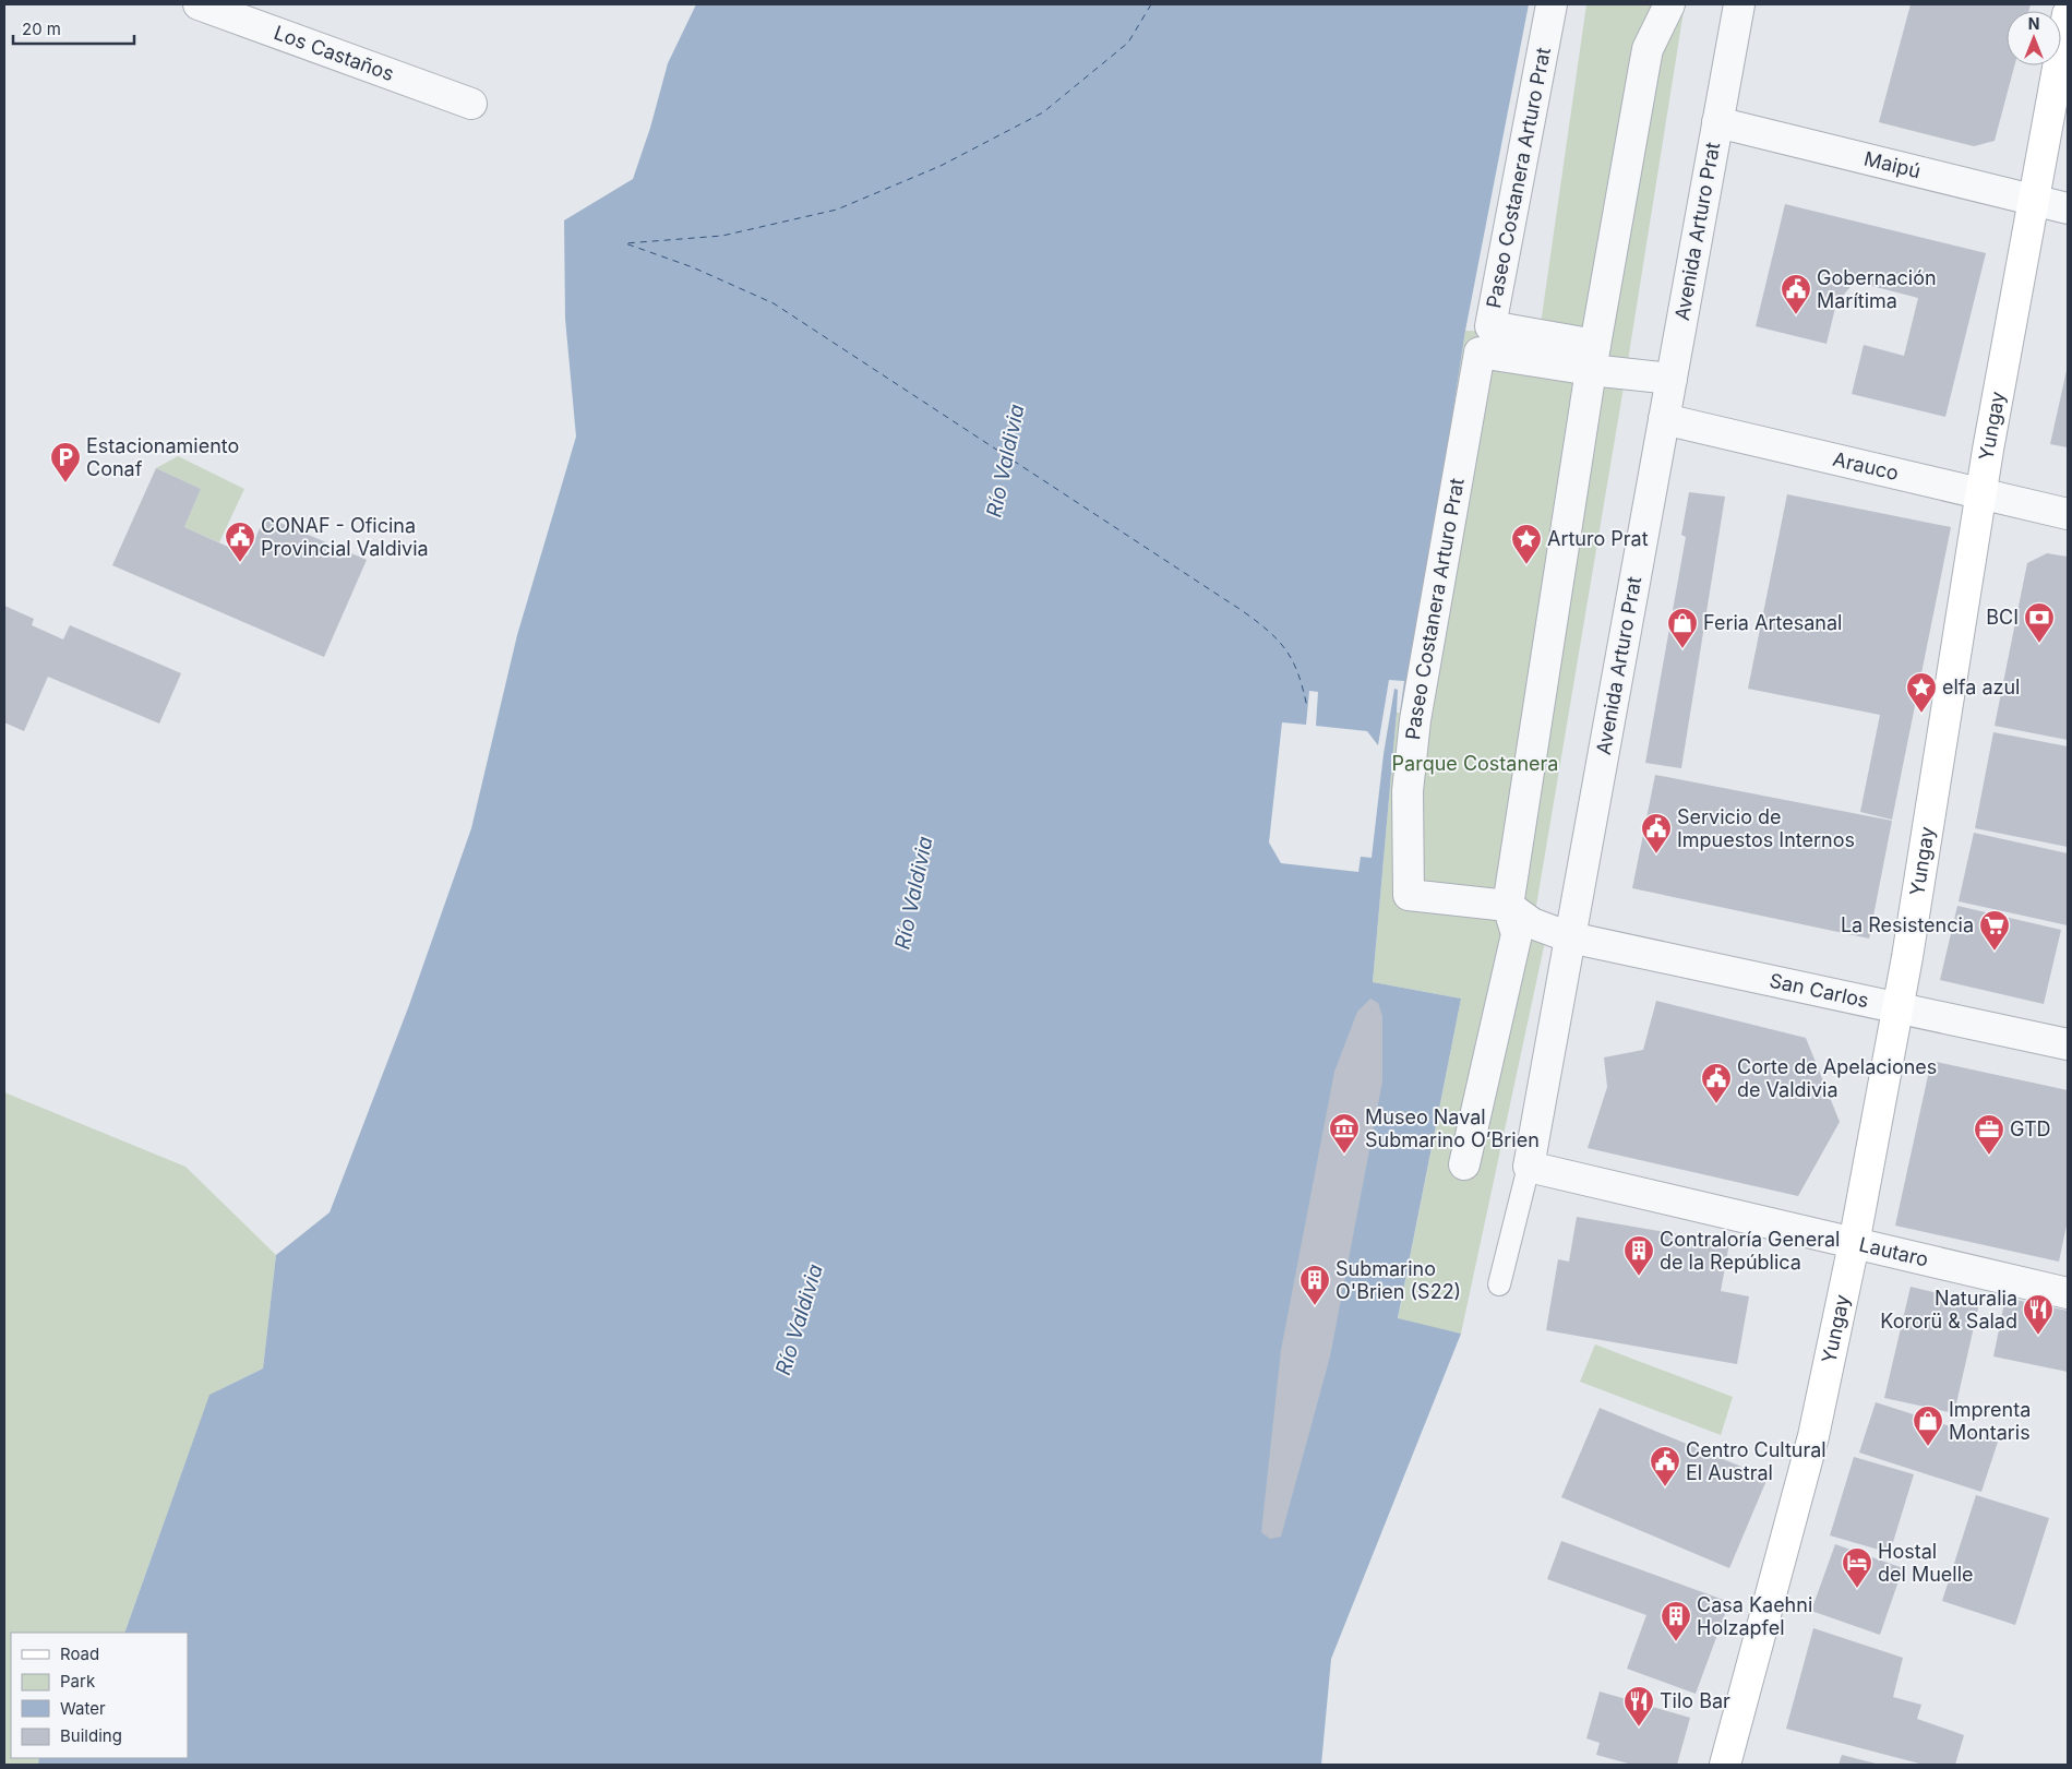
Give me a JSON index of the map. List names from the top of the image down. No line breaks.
{"streets":{"main road":["Yungay"],"street":["Los Castaños","Maipú","Paseo Costanera Arturo Prat","Avenida Arturo Prat","Arauco","San Carlos","Lautaro"]},"crossings":[["Maipú","Avenida Arturo Prat"],["Maipú","Yungay"],["Paseo Costanera Arturo Prat","San Carlos"],["Avenida Arturo Prat","Arauco"],["Avenida Arturo Prat","San Carlos"],["Avenida Arturo Prat","Lautaro"],["Yungay","Arauco"],["Yungay","San Carlos"],["Yungay","Lautaro"]],"water":["Río Valdivia"],"parks":["Parque Costanera"],"places":{"public building":["Gobernación Marítima","CONAF - Oficina Provincial Valdivia","Servicio de Impuestos Internos","Corte de Apelaciones de Valdivia","Centro Cultural El Austral"],"parking":["Estacionamiento Conaf"],"place":["Arturo Prat","elfa azul"],"bank":["BCI"],"shop":["Feria Artesanal","Imprenta Montaris"],"supermarket":["La Resistencia"],"museum":["Museo Naval Submarino O’Brien"],"office":["GTD"],"building":["Contraloría General de la República","Submarino O'Brien (S22)","Casa Kaehni Holzapfel"],"restaurant":["Naturalia Kororü & Salad","Tilo Bar"],"hotel":["Hostal del Muelle"]},"legend":["Road","Park","Water","Building"],"scale_bar":"20 m","north":"top"}
